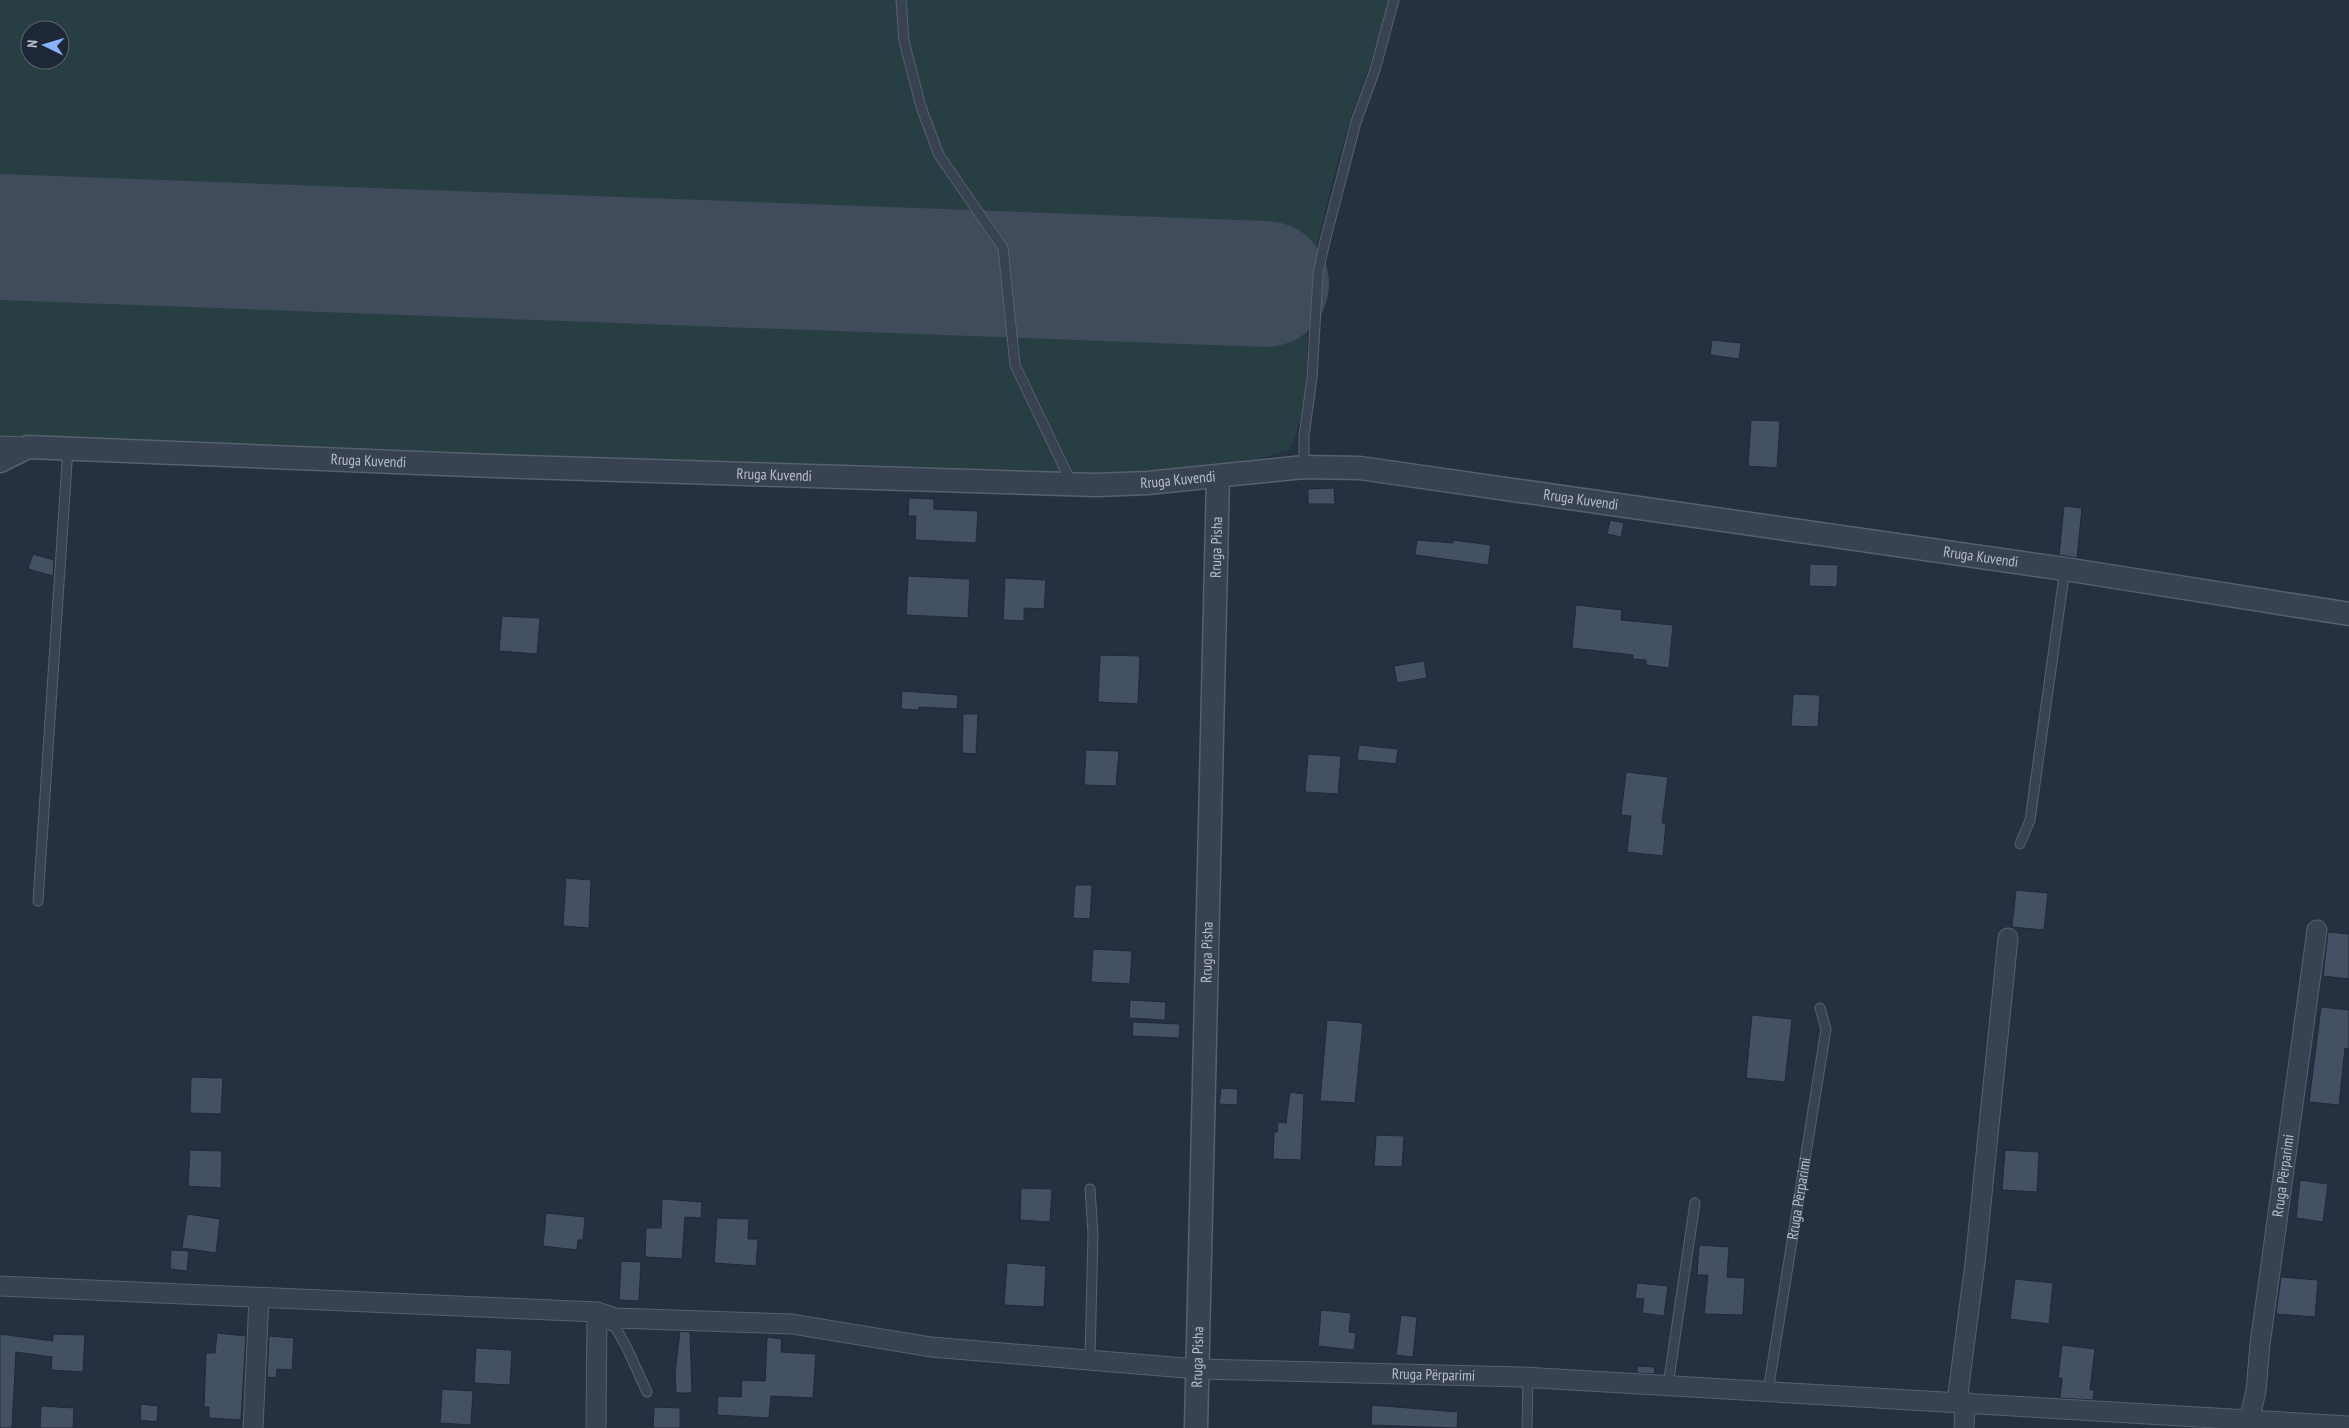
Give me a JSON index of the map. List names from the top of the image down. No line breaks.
{"streets":{"street":["Rruga Kuvendi","Rruga Pisha","Rruga Përparimi"]},"crossings":[["Rruga Kuvendi","Rruga Pisha"],["Rruga Pisha","Rruga Përparimi"]],"north":"left"}
